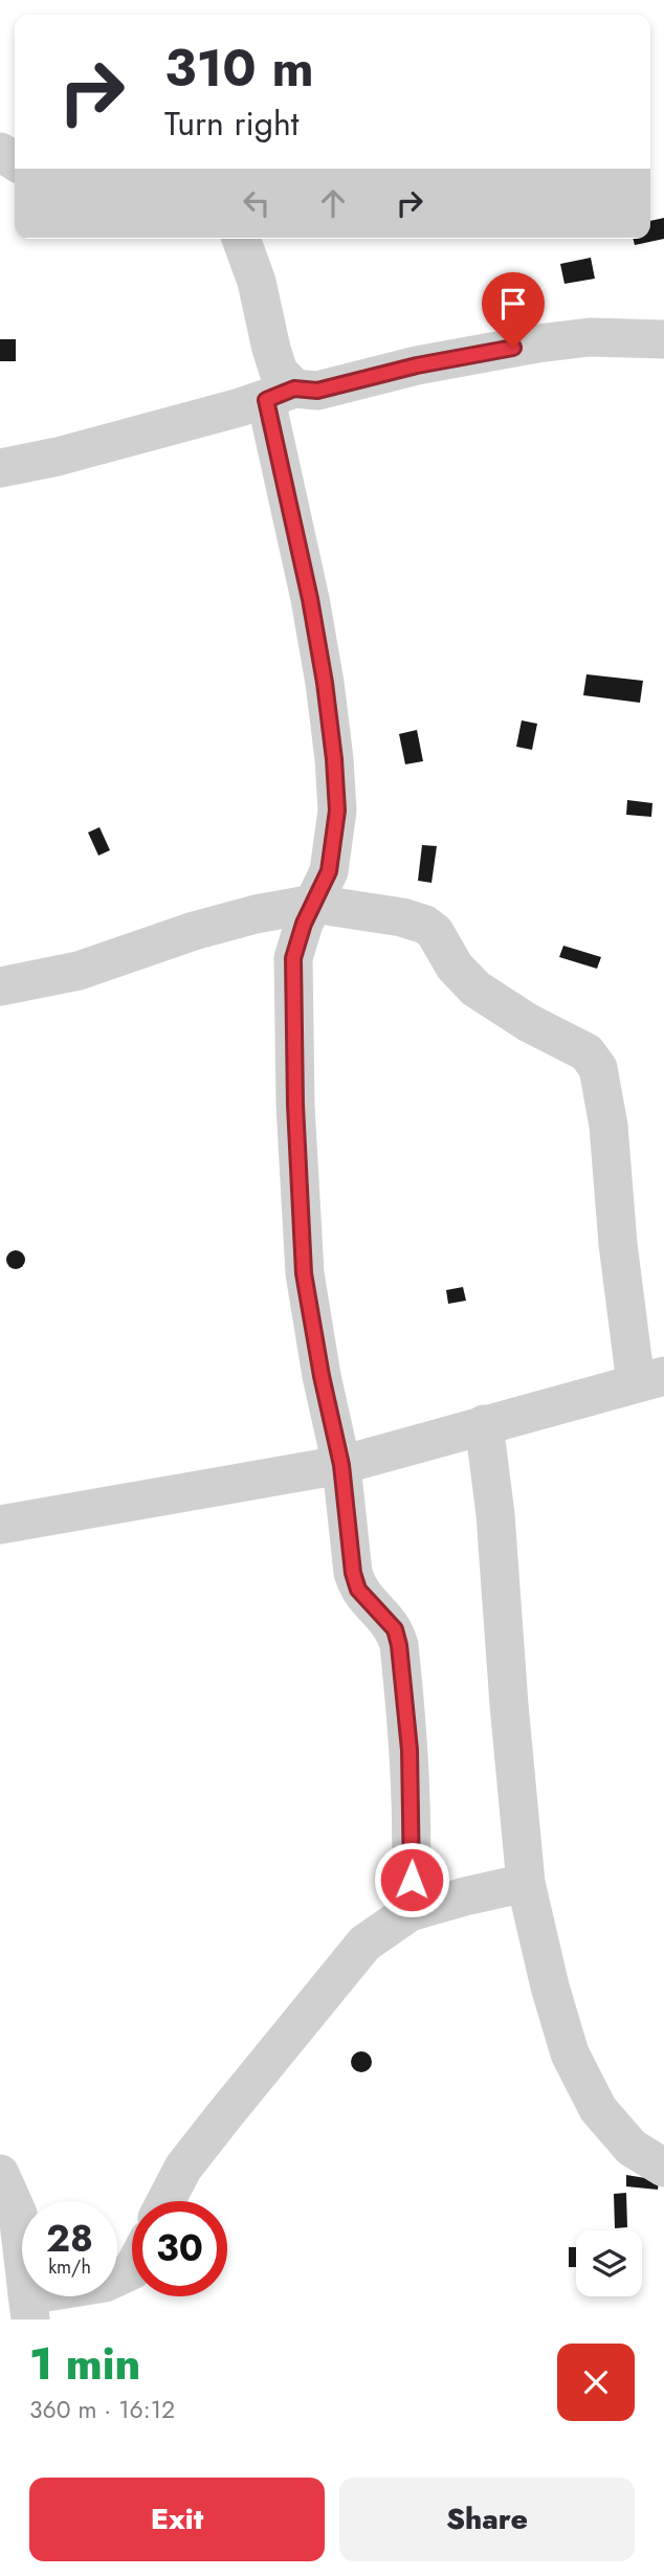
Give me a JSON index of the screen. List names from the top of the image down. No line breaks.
{"page":{"turn":["310 m","Turn right"],"speed":"28 km/h","limit":"30","heading":["1 min","360 m · 16:12"],"buttons":["Exit","Share"]}}
